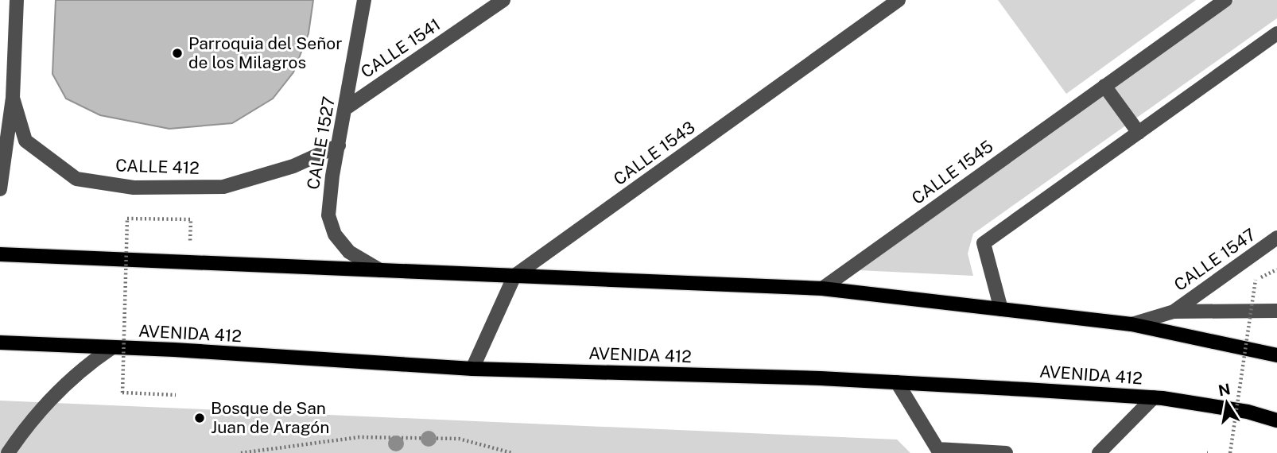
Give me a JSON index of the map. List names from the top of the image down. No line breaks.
{"streets":{"main road":["AVENIDA 412"],"street":["CALLE 1541","CALLE 1527","CALLE 1543","CALLE 412","CALLE 1545","CALLE 1547"]},"crossings":[["CALLE 1541","CALLE 1527"],["CALLE 1527","CALLE 412"]],"places":["Parroquia del Señor de los Milagros","Bosque de San Juan de Aragón"],"north":"top"}
